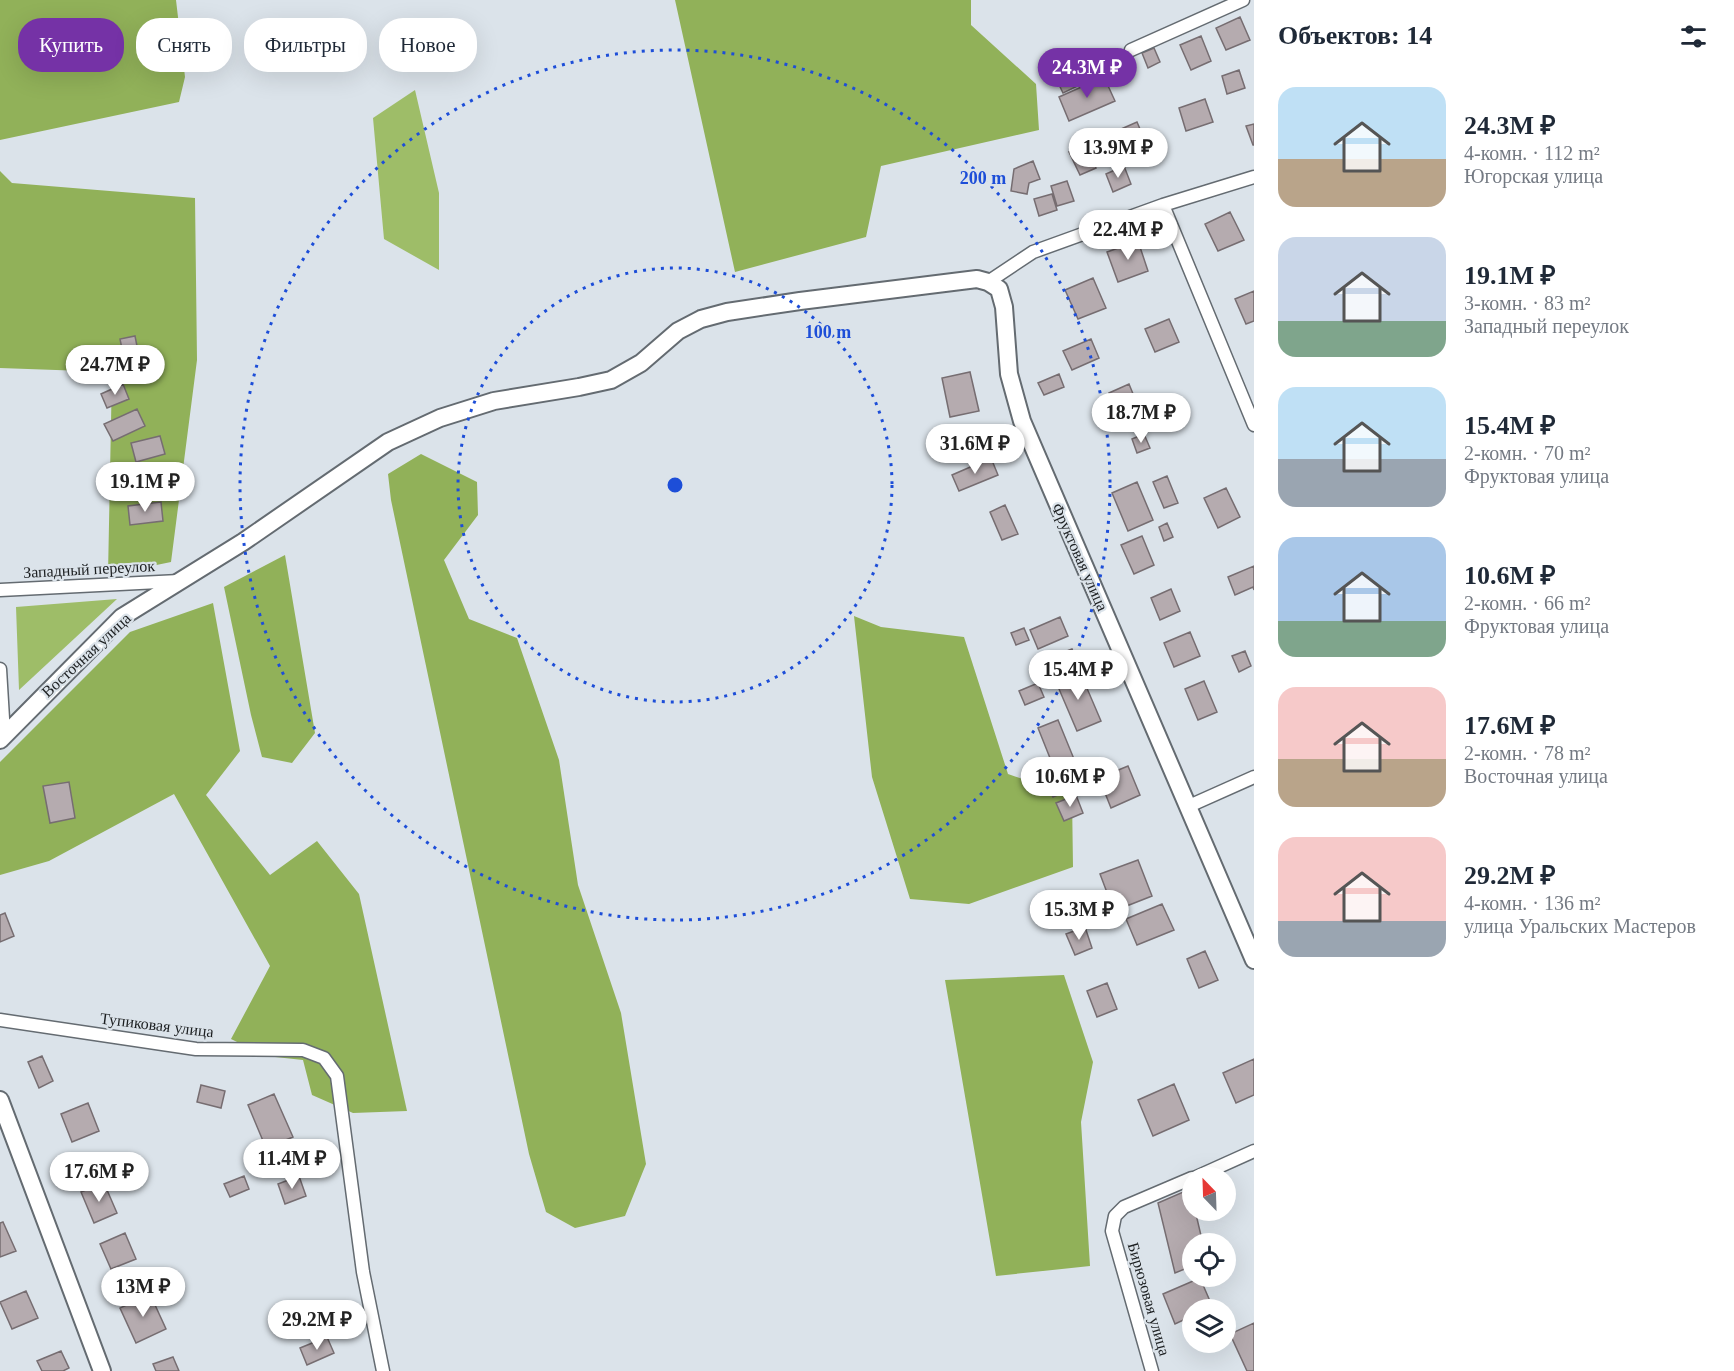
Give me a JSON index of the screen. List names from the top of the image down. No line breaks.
{"streets":{"street":["Фруктовая улица","Западный переулок","Восточная улица","Тупиковая улица","Бирюзовая улица"]},"crossings":[["Фруктовая улица","Восточная улица"],["Западный переулок","Восточная улица"]],"north":"top left","page":{"heading":"Объектов: 14","chip":["Купить","Снять","Фильтры","Новое"],"price":["24.3M ₽","13.9M ₽","22.4M ₽","24.7M ₽","18.7M ₽","31.6M ₽","19.1M ₽","15.4M ₽","10.6M ₽","15.3M ₽","11.4M ₽","17.6M ₽","13M ₽","29.2M ₽"],"list":[{"name":"24.3M ₽","note":"4-комн. · 112 m² · Югорская улица"},{"name":"19.1M ₽","note":"3-комн. · 83 m² · Западный переулок"},{"name":"15.4M ₽","note":"2-комн. · 70 m² · Фруктовая улица"},{"name":"10.6M ₽","note":"2-комн. · 66 m² · Фруктовая улица"},{"name":"17.6M ₽","note":"2-комн. · 78 m² · Восточная улица"},{"name":"29.2M ₽","note":"4-комн. · 136 m² · улица Уральских Мастеров"}]},"rings":["200 m","100 m"]}
